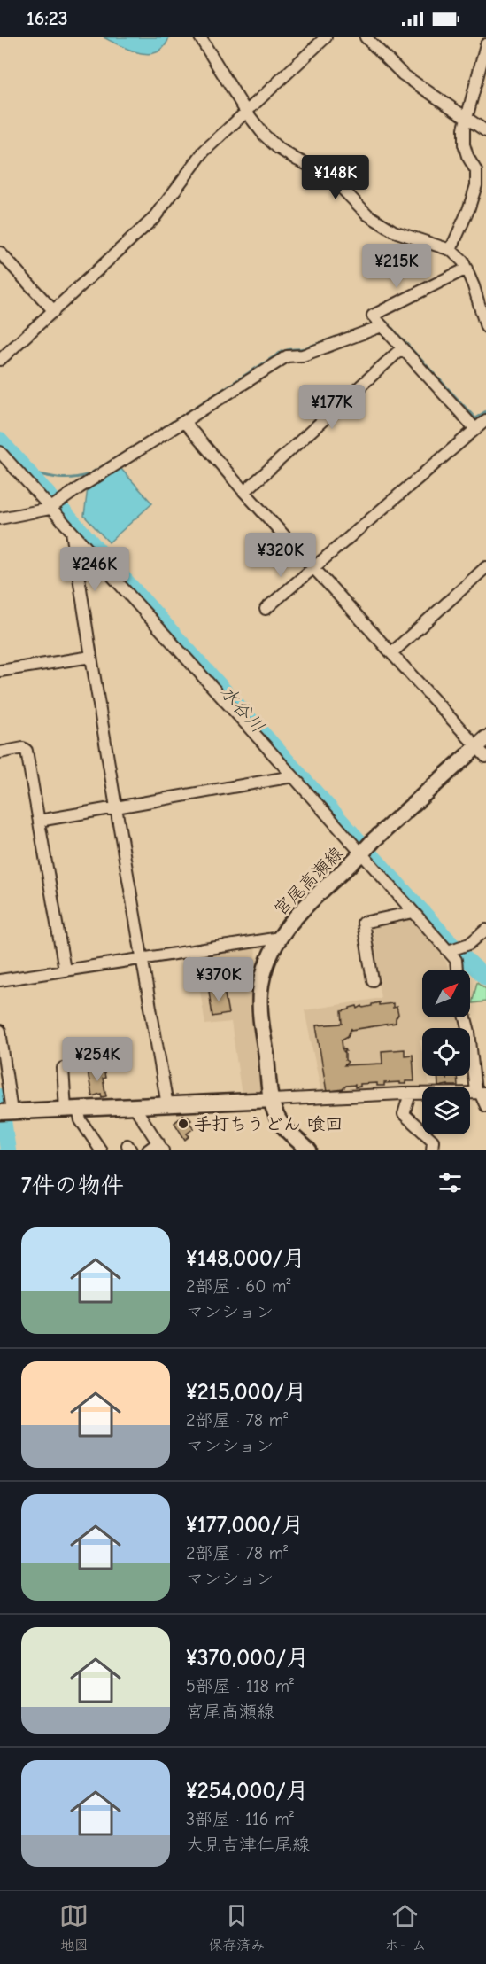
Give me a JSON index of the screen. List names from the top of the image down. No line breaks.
{"streets":{"main road":["宮尾高瀬線"]},"water":["水谷川"],"places":["手打ちうどん 喰回"],"north":"top right","page":{"status":"16:23","price":["¥148K","¥215K","¥177K","¥320K","¥246K","¥370K","¥254K"],"heading":"7件の物件","list":[{"name":"¥148,000/月","note":"2部屋 · 60 m² · マンション"},{"name":"¥215,000/月","note":"2部屋 · 78 m² · マンション"},{"name":"¥177,000/月","note":"2部屋 · 78 m² · マンション"},{"name":"¥370,000/月","note":"5部屋 · 118 m² · 宮尾高瀬線"},{"name":"¥254,000/月","note":"3部屋 · 116 m² · 大見吉津仁尾線"}],"tabs":["地図","保存済み","ホーム"]}}
